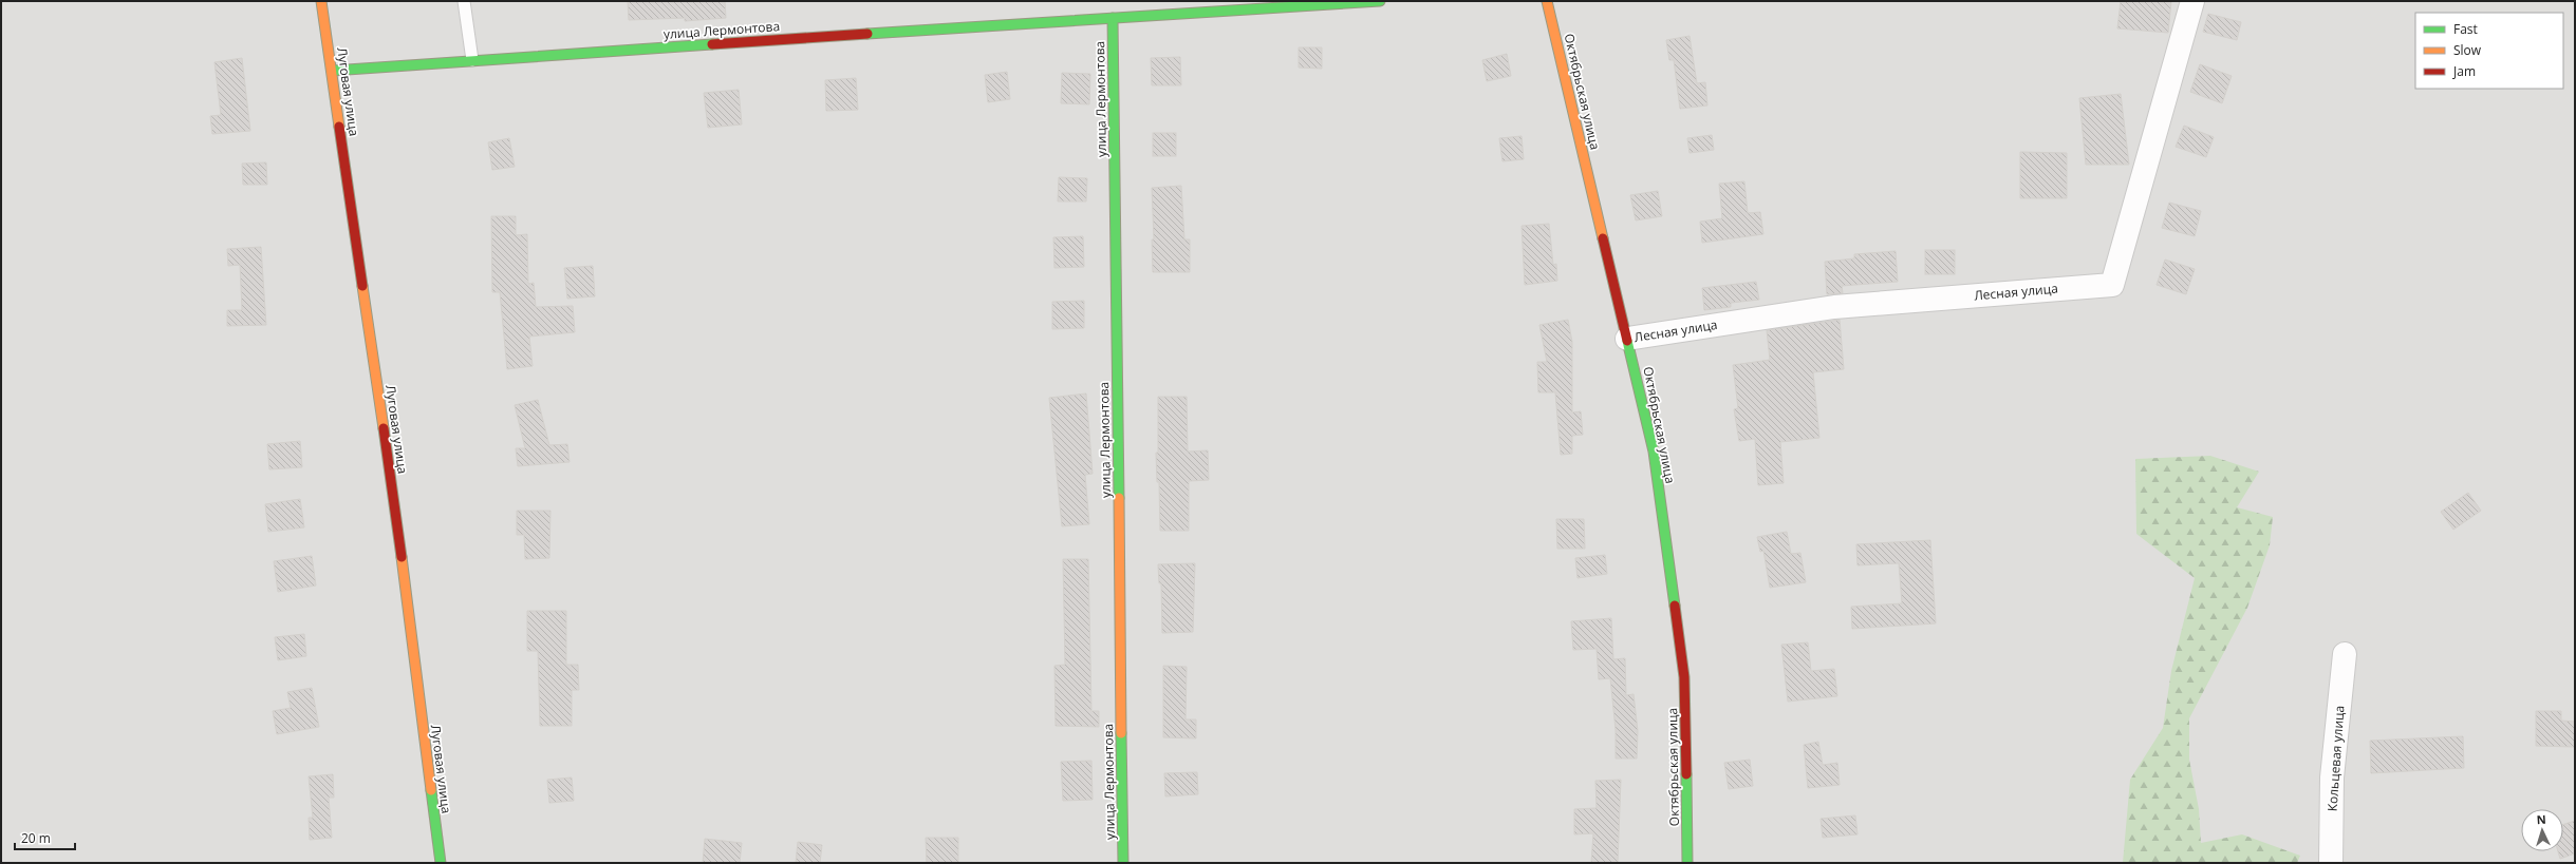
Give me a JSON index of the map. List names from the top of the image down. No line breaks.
{"streets":{"street":["улица Лермонтова","Луговая улица","Октябрьская улица","Лесная улица","Кольцевая улица"]},"crossings":[["улица Лермонтова","Луговая улица"],["Октябрьская улица","Лесная улица"]],"legend":["Fast","Slow","Jam"],"scale_bar":"20 m","north":"top"}
